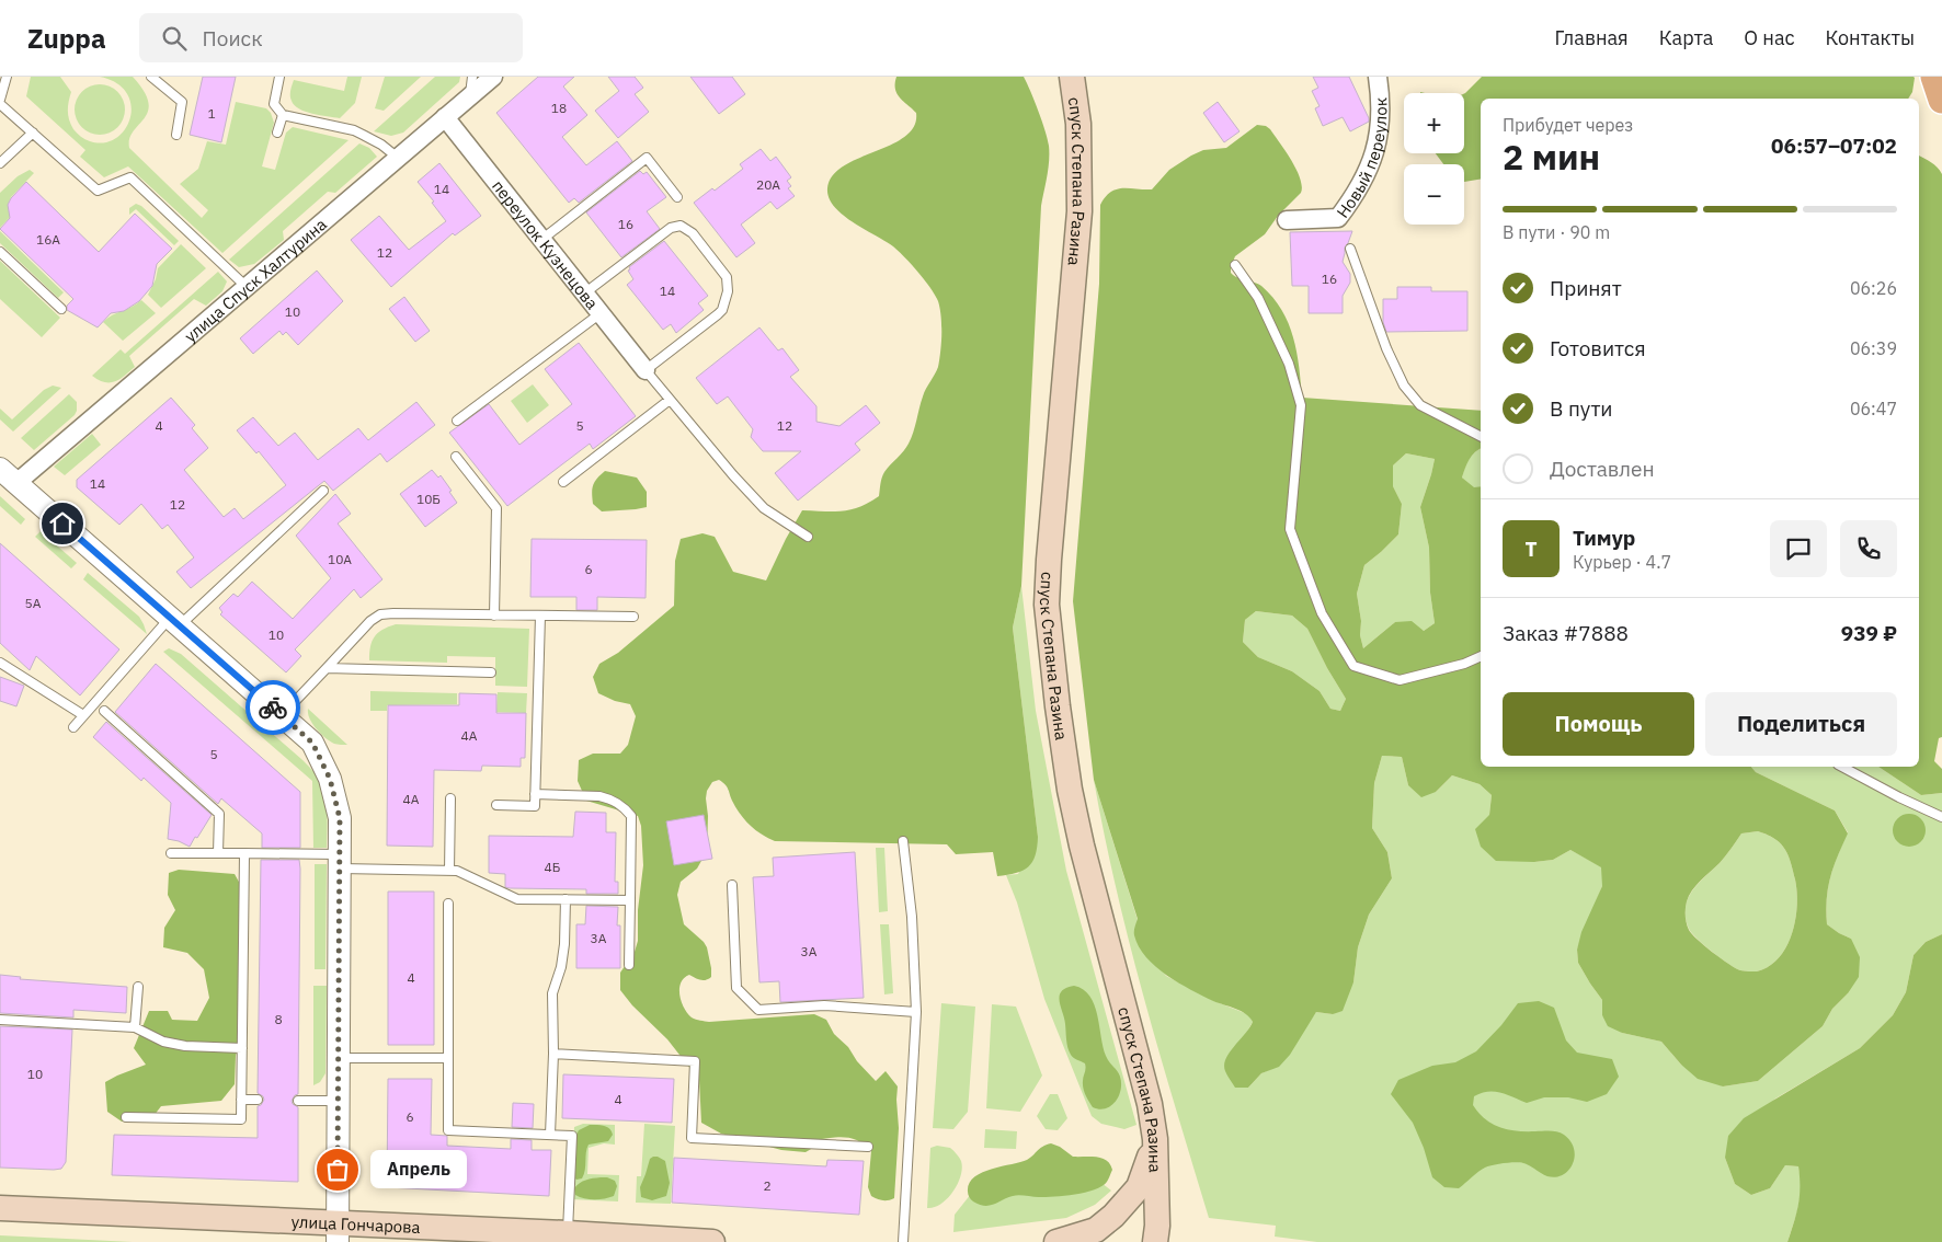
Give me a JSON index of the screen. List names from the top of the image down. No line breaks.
{"streets":{"main road":["спуск Степана Разина","улица Гончарова"],"street":["Новый переулок","переулок Кузнецова","улица Спуск Халтурина"]},"crossings":[["переулок Кузнецова","улица Спуск Халтурина"]],"places":["Апрель"],"house_numbers":["18","1","20А","14","16","16А","12","16","14","10","4","5","12","14","10Б","12","10А","6","5А","10","4А","5","4А","4Б","3А","3А","4","8","10","4","6","2"],"page":{"header":"Zuppa","search":"Поиск","nav":["Главная","Карта","О нас","Контакты"],"map_buttons":["+","−"],"heading":["2 мин","Прибудет через","06:57–07:02"],"panel":["Тимур","Курьер · 4.7","Заказ #7888","939 ₽"],"bar":"В пути · 90 m","list":[["Принят","06:26"],["Готовится","06:39"],["В пути","06:47"],"Доставлен"],"round":"Т","buttons":["Помощь","Поделиться"],"bubble":"Апрель"}}
